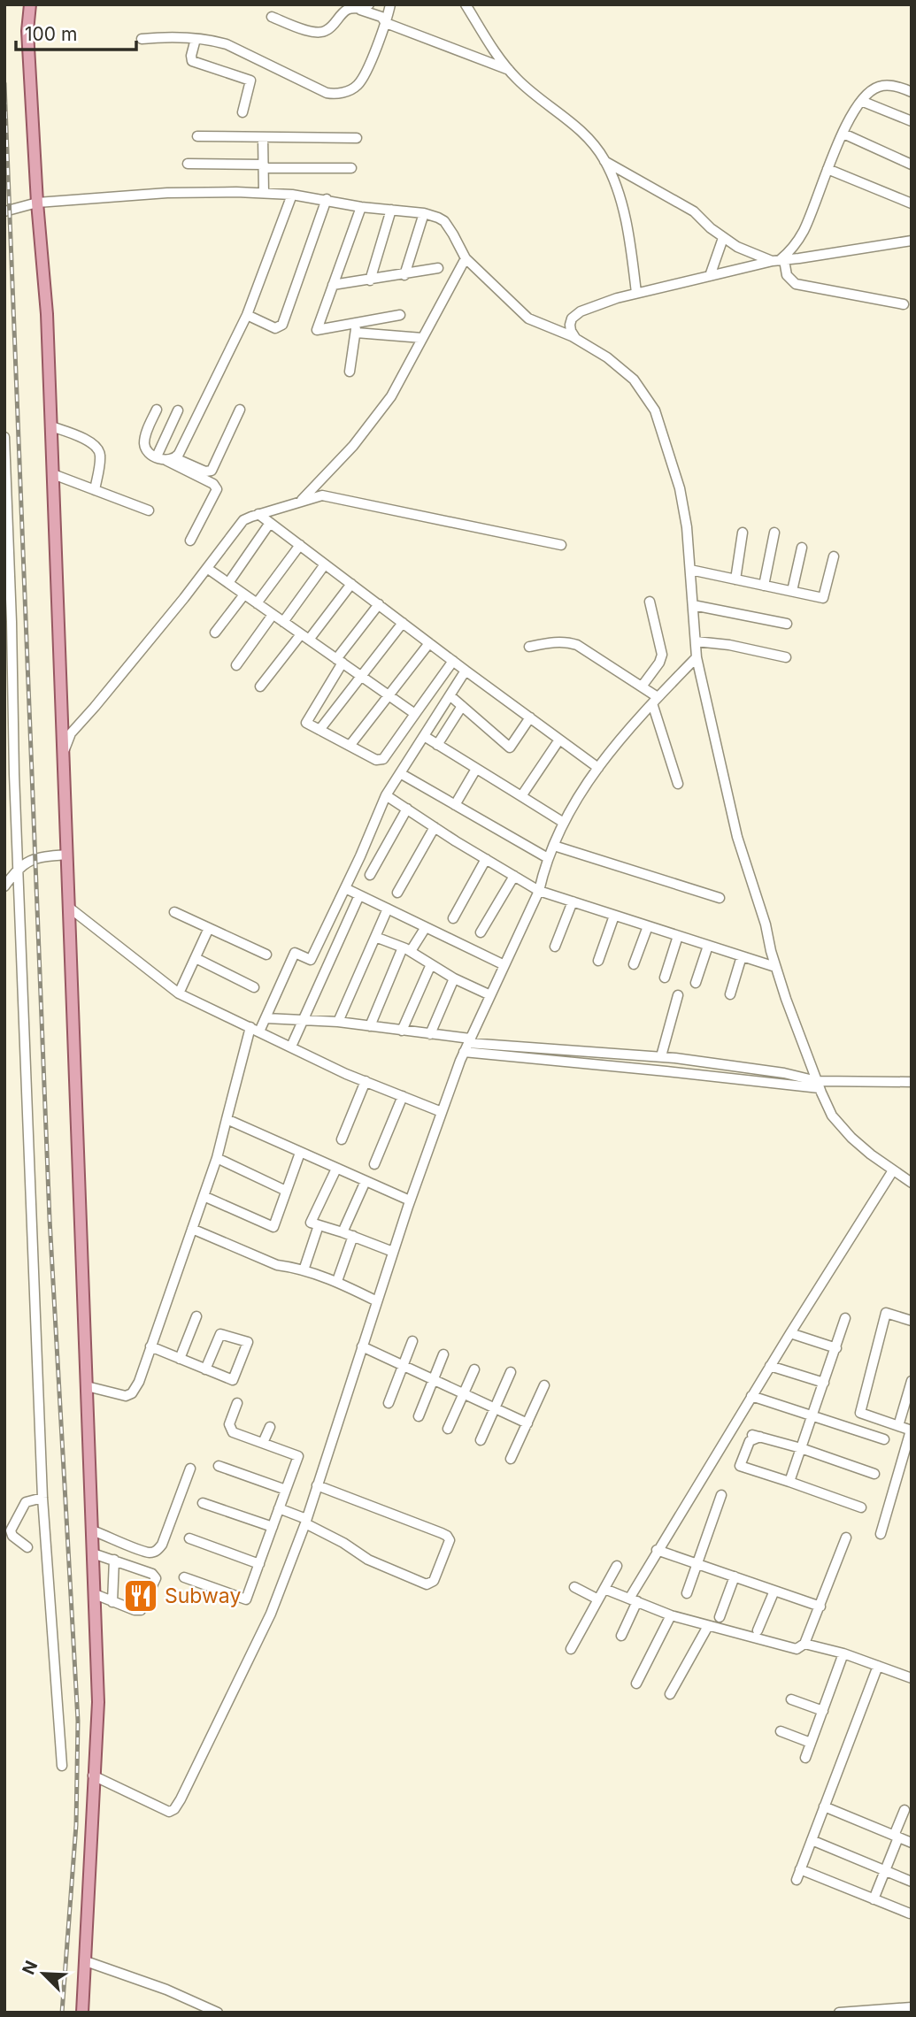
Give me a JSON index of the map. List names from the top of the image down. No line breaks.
{"places":{"restaurant":["Subway"]},"scale_bar":"100 m","north":"top left"}
